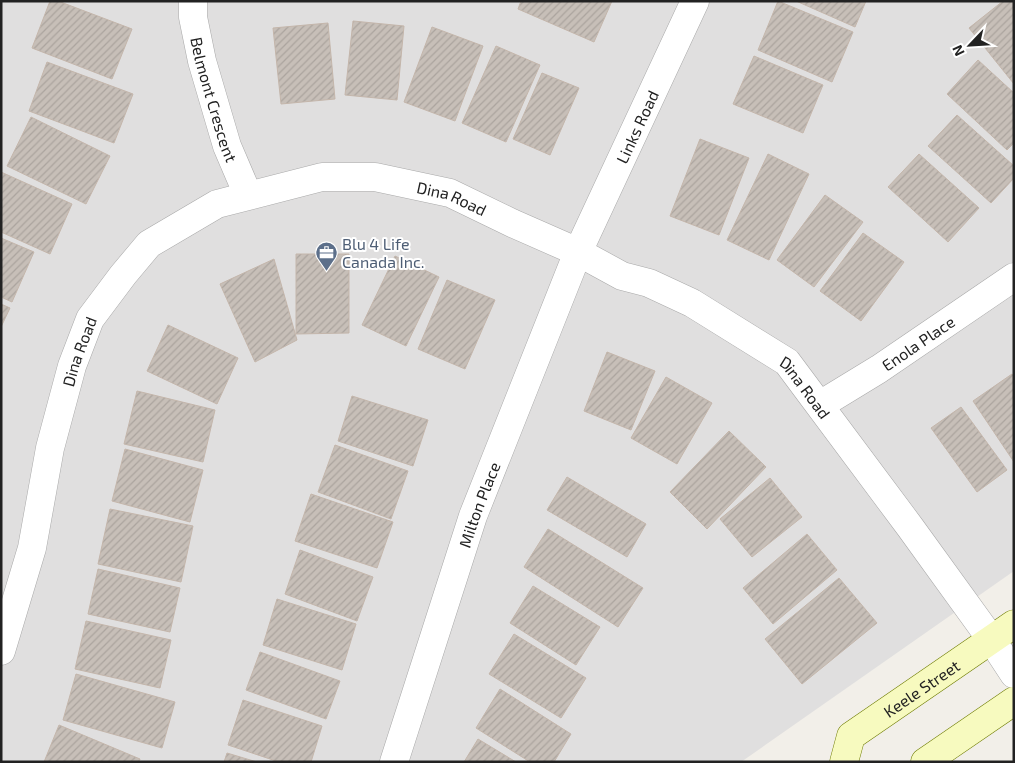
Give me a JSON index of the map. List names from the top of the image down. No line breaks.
{"streets":{"main road":["Keele Street"],"street":["Belmont Crescent","Links Road","Dina Road","Enola Place","Milton Place"]},"crossings":[["Belmont Crescent","Dina Road"],["Links Road","Dina Road"],["Links Road","Milton Place"],["Dina Road","Enola Place"],["Dina Road","Milton Place"],["Dina Road","Keele Street"]],"places":{"office":["Blu 4 Life Canada Inc."]},"north":"bottom left"}
